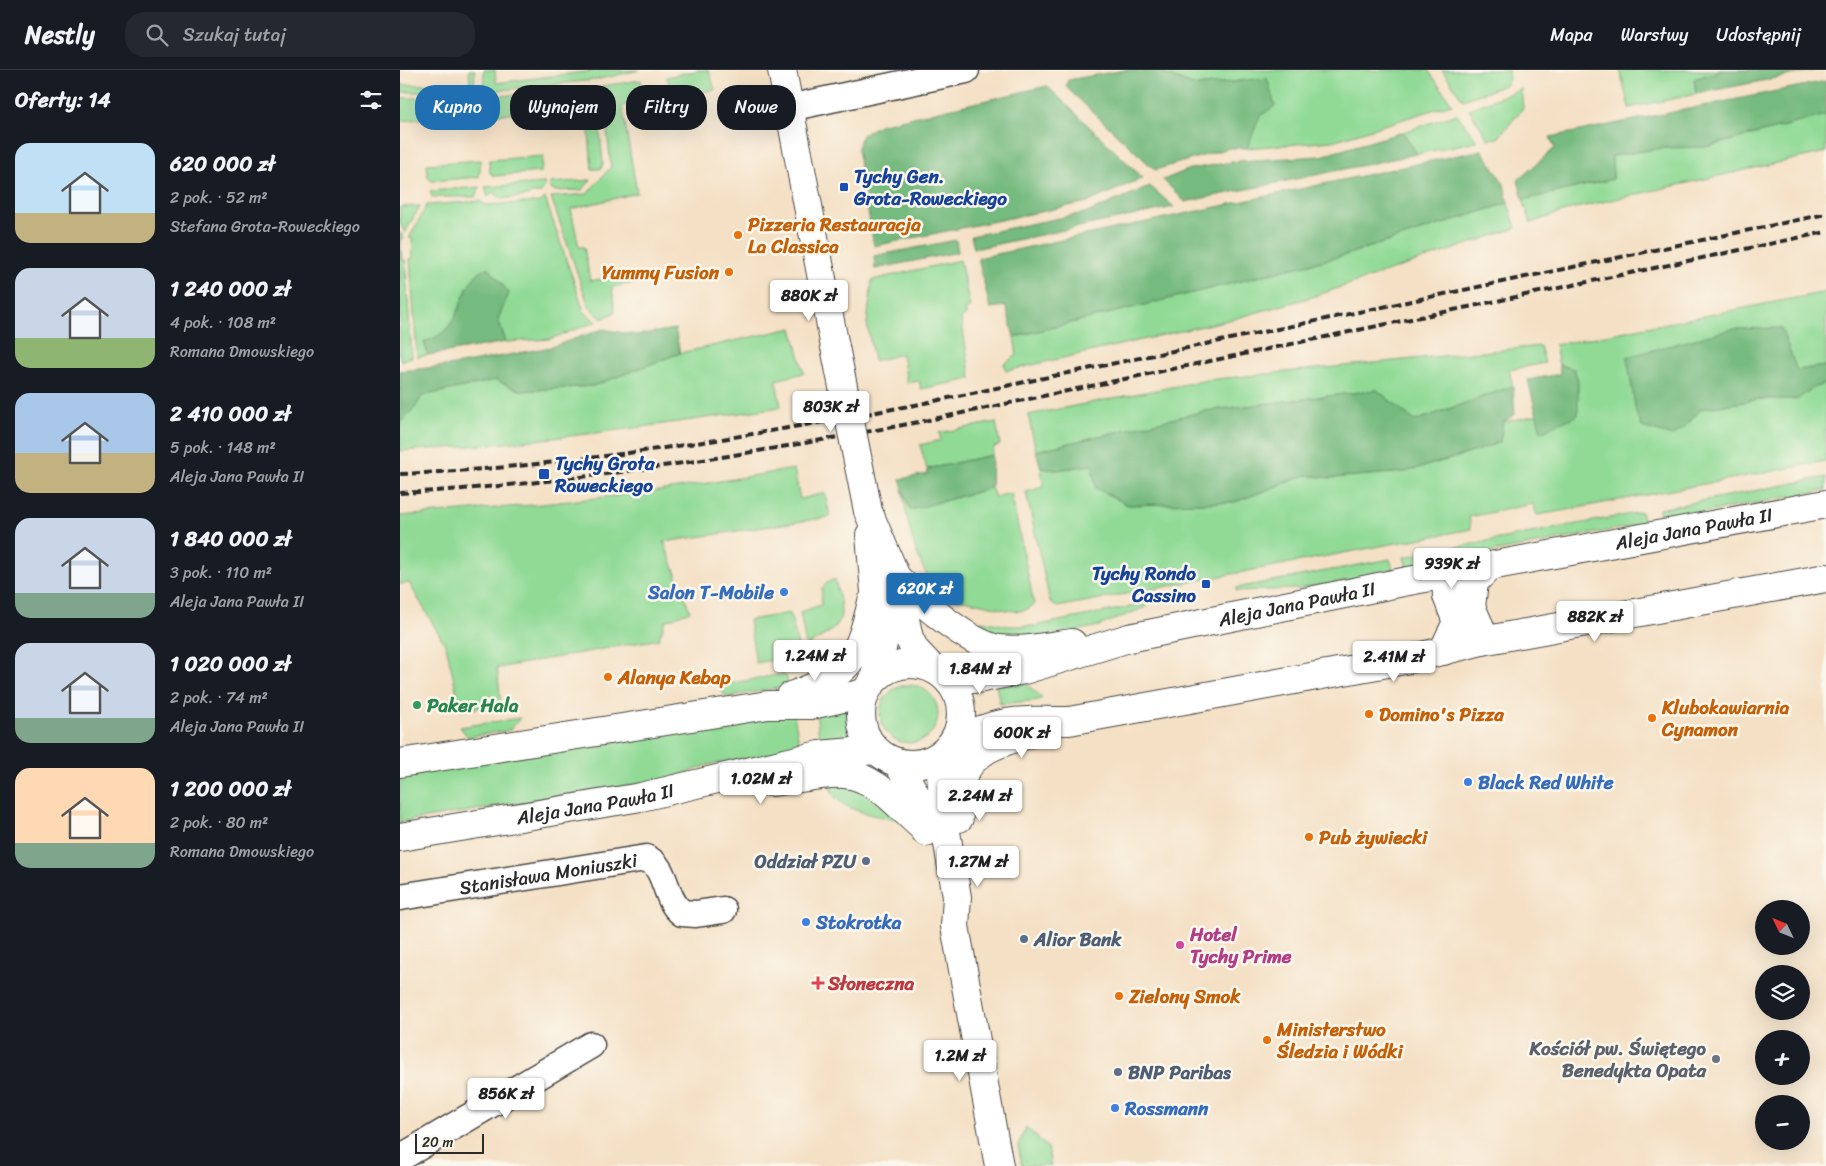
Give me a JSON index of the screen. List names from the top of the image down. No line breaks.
{"streets":{"street":["Aleja Jana Pawła II","Stanisława Moniuszki"]},"places":{"transit":["Tychy Gen. Grota-Roweckiego","Tychy Grota Roweckiego","Tychy Rondo Cassino"],"other":["Pizzeria Restauracja La Classica","Yummy Fusion","Salon T-Mobile","Alanya Kebap","Paker Hala","Domino's Pizza","Klubokawiarnia Cynamon","Black Red White","Pub żywiecki","Oddział PZU","Stokrotka","Alior Bank","Hotel Tychy Prime","Zielony Smok","Ministerstwo Śledzia i Wódki","Kościół pw. Świętego Benedykta Opata","BNP Paribas","Rossmann"],"health":["Słoneczna"]},"scale_bar":"20 m","north":"top left","page":{"header":"Nestly","search":"Szukaj tutaj","nav":["Mapa","Warstwy","Udostępnij"],"heading":"Oferty: 14","chip":["Kupno","Wynajem","Filtry","Nowe"],"list":[{"name":"620 000 zł","note":"2 pok. · 52 m² · Stefana Grota-Roweckiego"},{"name":"1 240 000 zł","note":"4 pok. · 108 m² · Romana Dmowskiego"},{"name":"2 410 000 zł","note":"5 pok. · 148 m² · Aleja Jana Pawła II"},{"name":"1 840 000 zł","note":"3 pok. · 110 m² · Aleja Jana Pawła II"},{"name":"1 020 000 zł","note":"2 pok. · 74 m² · Aleja Jana Pawła II"},{"name":"1 200 000 zł","note":"2 pok. · 80 m² · Romana Dmowskiego"}],"price":["880K zł","803K zł","939K zł","620K zł","882K zł","1.24M zł","2.41M zł","1.84M zł","600K zł","1.02M zł","2.24M zł","1.27M zł","1.2M zł","856K zł"],"map_buttons":["+","−"],"scale":"20 m"}}
